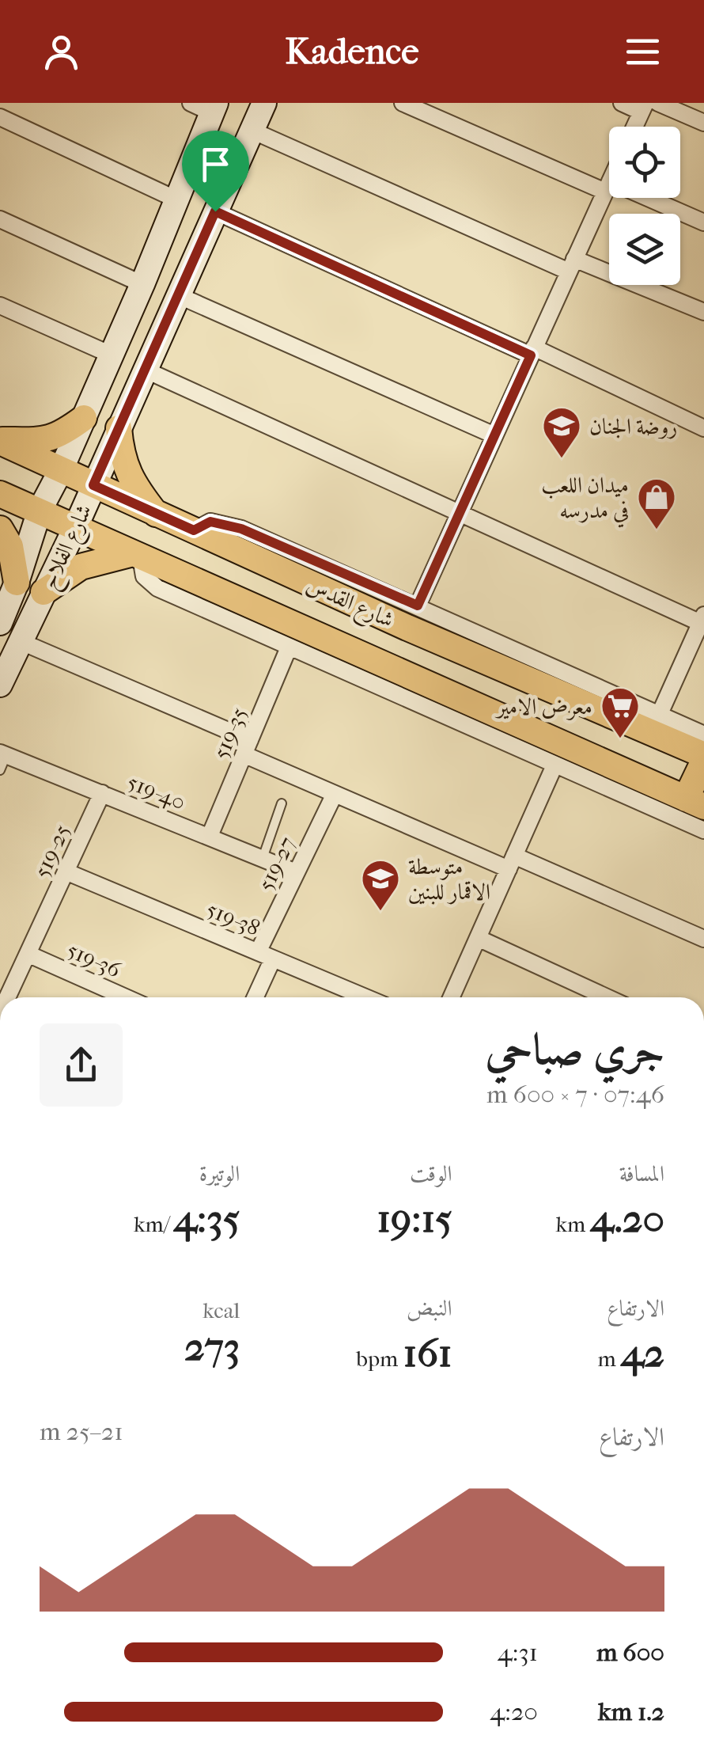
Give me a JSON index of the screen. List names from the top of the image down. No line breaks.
{"streets":{"main road":["شارع الفلاح","شارع القدس"],"street":["519-35","519-40","519-25","519-27","519-38","519-36"]},"crossings":[["شارع الفلاح","شارع القدس"],["519-35","519-40"],["519-40","519-25"],["519-40","519-27"],["519-25","519-38"],["519-25","519-36"],["519-27","519-38"]],"places":{"school or university":["روضة الجنان","متوسطة الاقمار للبنين"],"shop":["ميدان اللعب في مدرسه"],"supermarket":["معرض الامير"]},"page":{"header":"Kadence","heading":["جري صباحي","07:46 · 7 × 600 m"],"stats":[["المسافة","4.20 km"],["الوقت","19:15"],["الوتيرة","4:35 /km"],["الارتفاع","42 m"],["النبض","161 bpm"],["kcal","273"]],"chart":["الارتفاع","21–25 m"],"list":[{"name":"600 m","note":"4:31"},{"name":"1.2 km","note":"4:20"}]}}
